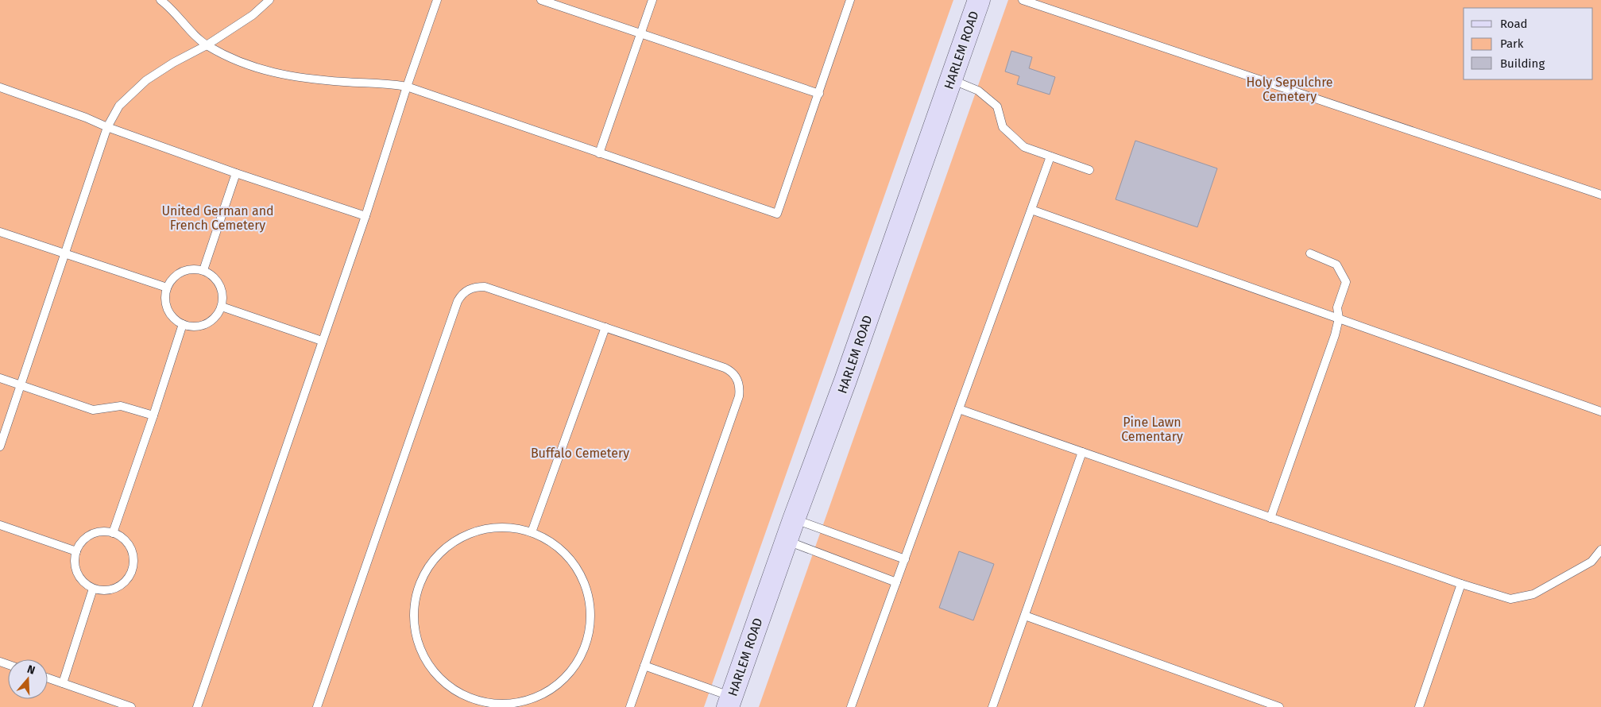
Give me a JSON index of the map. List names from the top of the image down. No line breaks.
{"streets":{"main road":["HARLEM ROAD"]},"parks":["Holy Sepulchre Cemetery","United German and French Cemetery","Pine Lawn Cementary","Buffalo Cemetery"],"legend":["Road","Park","Building"],"north":"top"}
